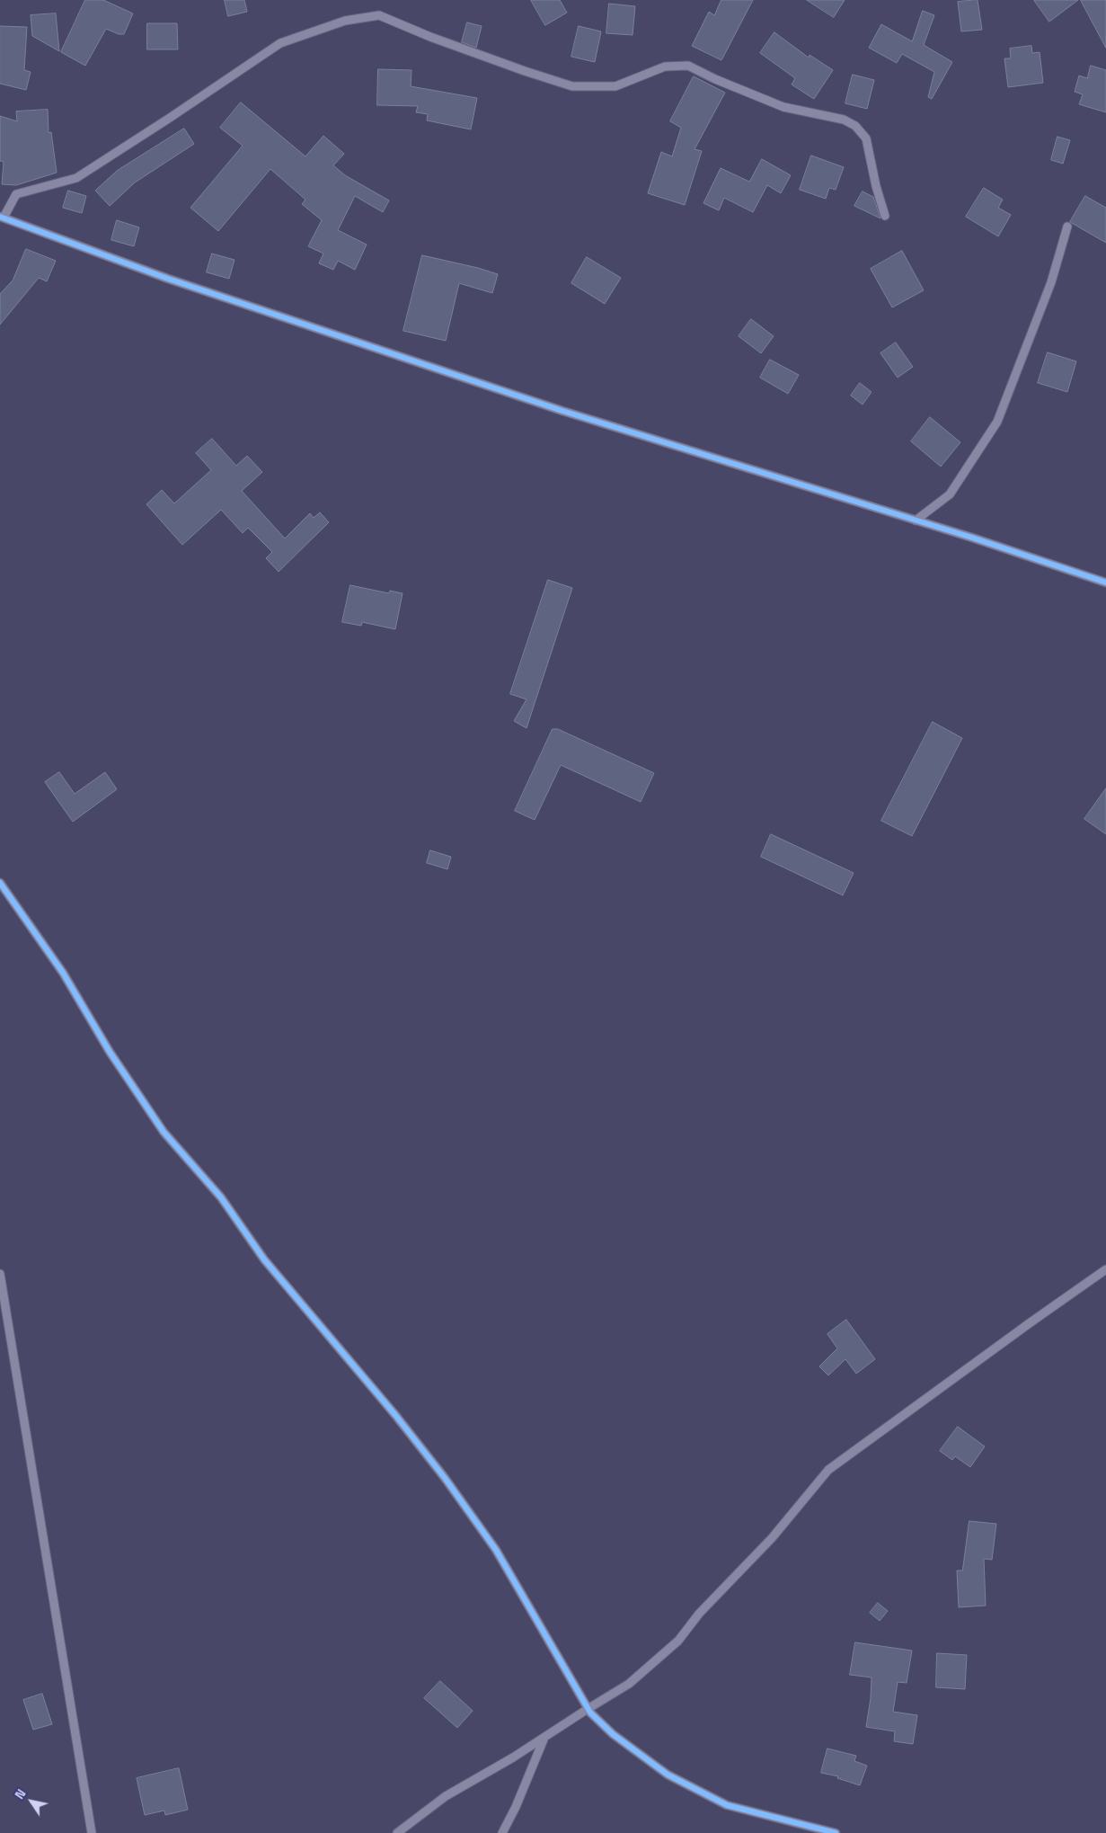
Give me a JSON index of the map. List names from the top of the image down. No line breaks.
{"north":"top left"}
